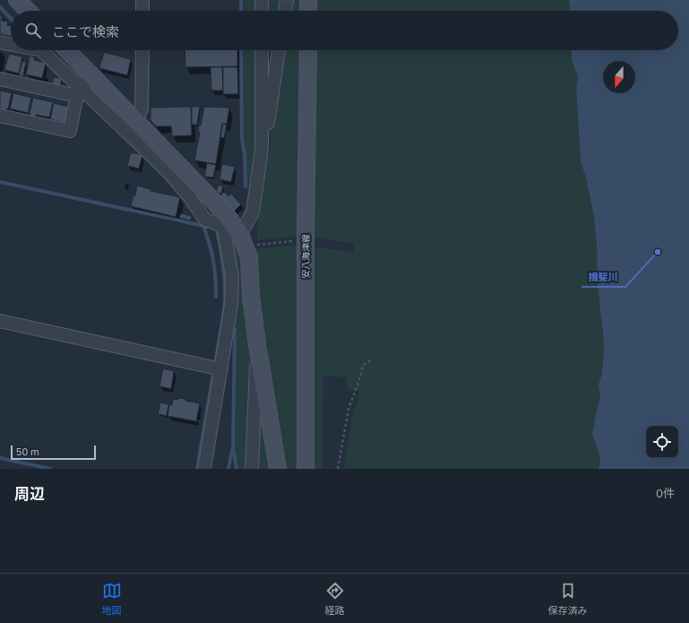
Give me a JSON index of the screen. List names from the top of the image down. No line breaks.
{"streets":{"street":["安八海津線"]},"places":["揖斐川"],"scale_bar":"50 m","north":"bottom","page":{"search":"ここで検索","scale":"50 m","heading":["周辺","0件"],"nav":["地図","経路","保存済み"]}}
